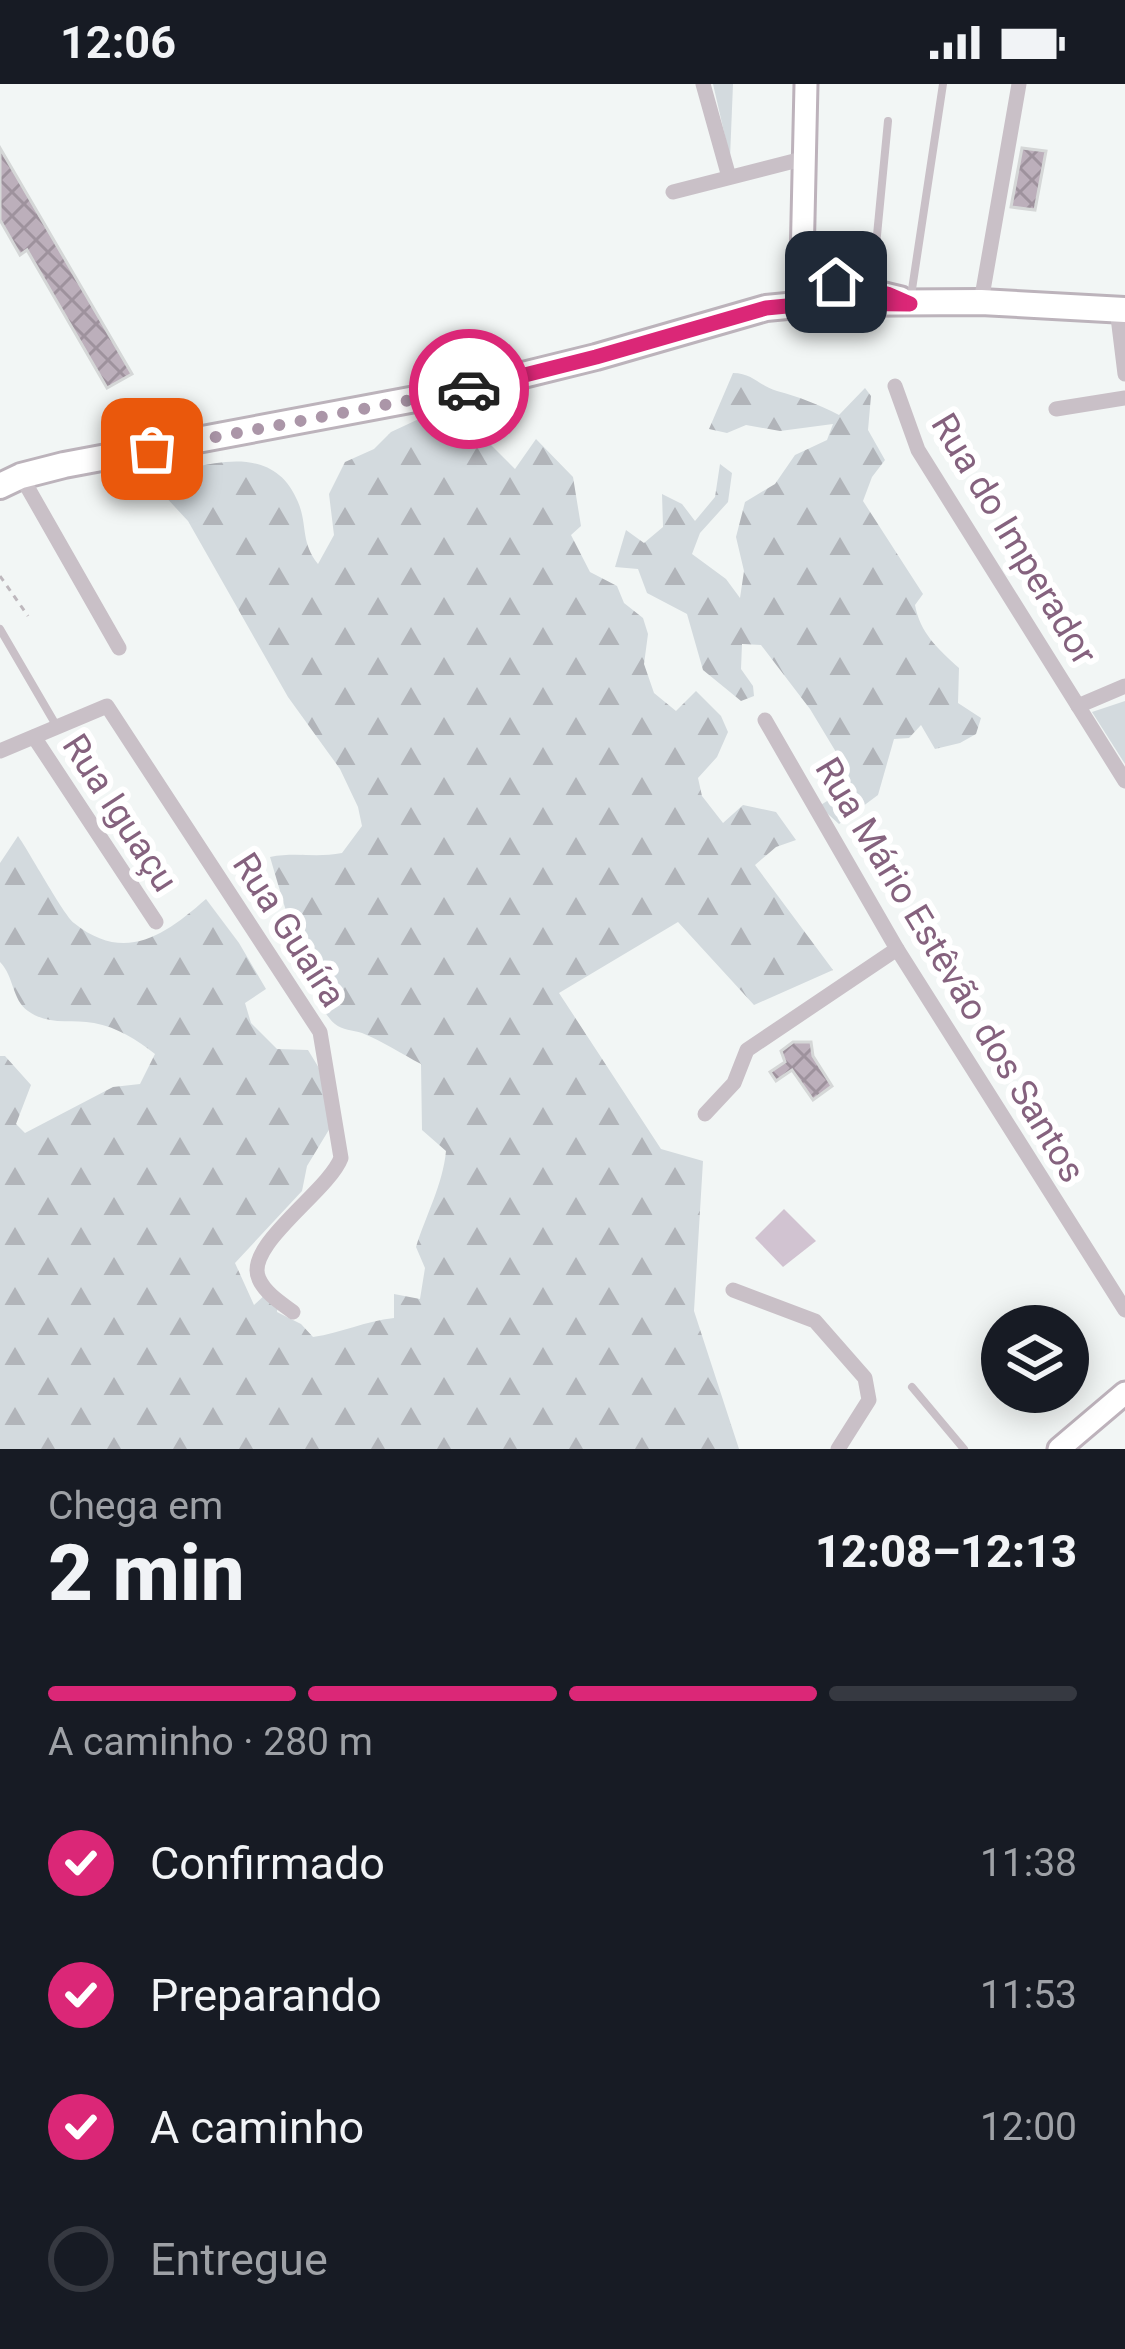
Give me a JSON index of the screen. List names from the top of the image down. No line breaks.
{"streets":{"street":["Rua do Imperador","Rua Iguaçu","Rua Guaíra","Rua Mário Estêvão dos Santos"]},"page":{"status":"12:06","heading":["2 min","Chega em","12:08–12:13"],"bar":"A caminho · 280 m","list":[["Confirmado","11:38"],["Preparando","11:53"],["A caminho","12:00"],"Entregue"]}}
